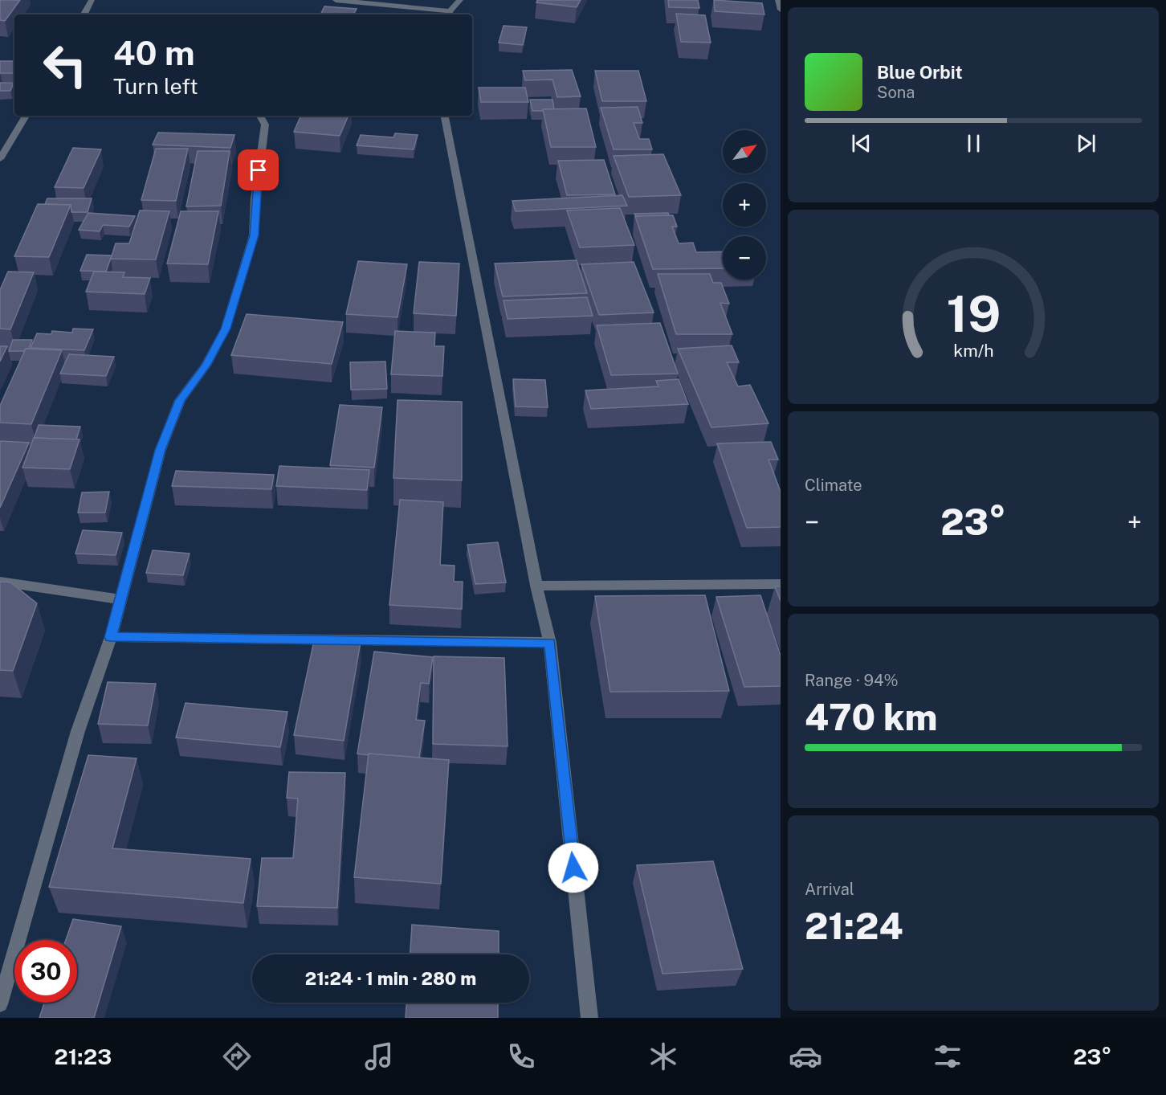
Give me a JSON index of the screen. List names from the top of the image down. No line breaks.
{"north":"top right","page":{"turn":["40 m","Turn left"],"song":["Blue Orbit","Sona"],"map_buttons":["+","−"],"tile":["Climate",["Range · 94%","470 km"],["Arrival","21:24"]],"heat":["−","23°","+"],"limit":"30","trip":"21:24 · 1 min · 280 m","tabs":["21:23","23°"],"gauge":["19","km/h"]}}
